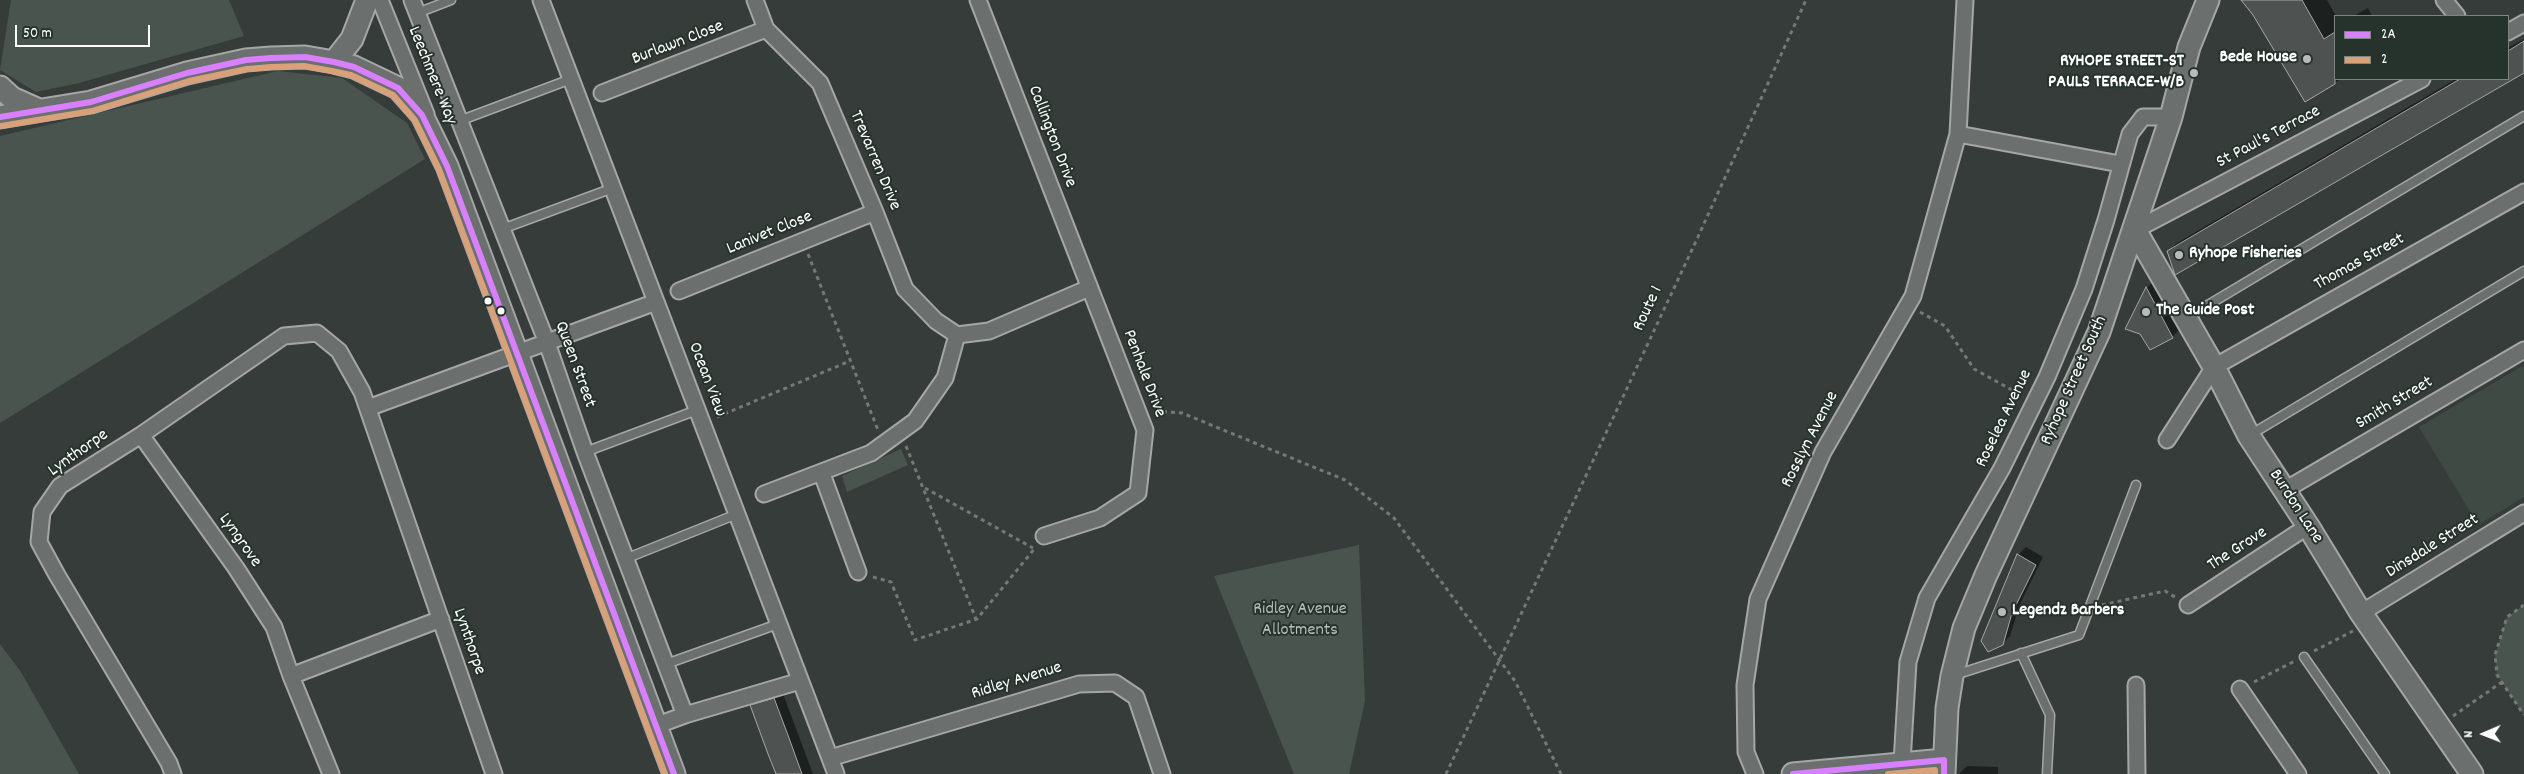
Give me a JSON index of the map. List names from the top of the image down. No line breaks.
{"streets":{"street":["Burlawn Close","Leechmere Way","Callington Drive","St Paul's Terrace","Trevarren Drive","Lanivet Close","Thomas Street","Queen Street","Penhale Drive","Ocean View","Ryhope Street South","Smith Street","Roselea Avenue","Rosslyn Avenue","Lynthorpe","Burdon Lane","Lyngrove","Dinsdale Street","The Grove","Ridley Avenue"],"path":["Route 1"]},"crossings":[["Burlawn Close","Trevarren Drive"],["Callington Drive","Penhale Drive"],["St Paul's Terrace","Ryhope Street South"],["St Paul's Terrace","Burdon Lane"],["Trevarren Drive","Lanivet Close"],["Thomas Street","Burdon Lane"],["Ocean View","Ridley Avenue"],["Ryhope Street South","Roselea Avenue"],["Ryhope Street South","Burdon Lane"],["Smith Street","Burdon Lane"],["Lynthorpe","Lyngrove"],["Burdon Lane","Dinsdale Street"],["Burdon Lane","The Grove"]],"parks":["Ridley Avenue Allotments"],"places":["Bede House","RYHOPE STREET-ST PAULS TERRACE-W/B","Ryhope Fisheries","The Guide Post","Legendz Barbers"],"lines":["transit line 2A","transit line 2"],"legend":["2A","2"],"scale_bar":"50 m","north":"left"}
